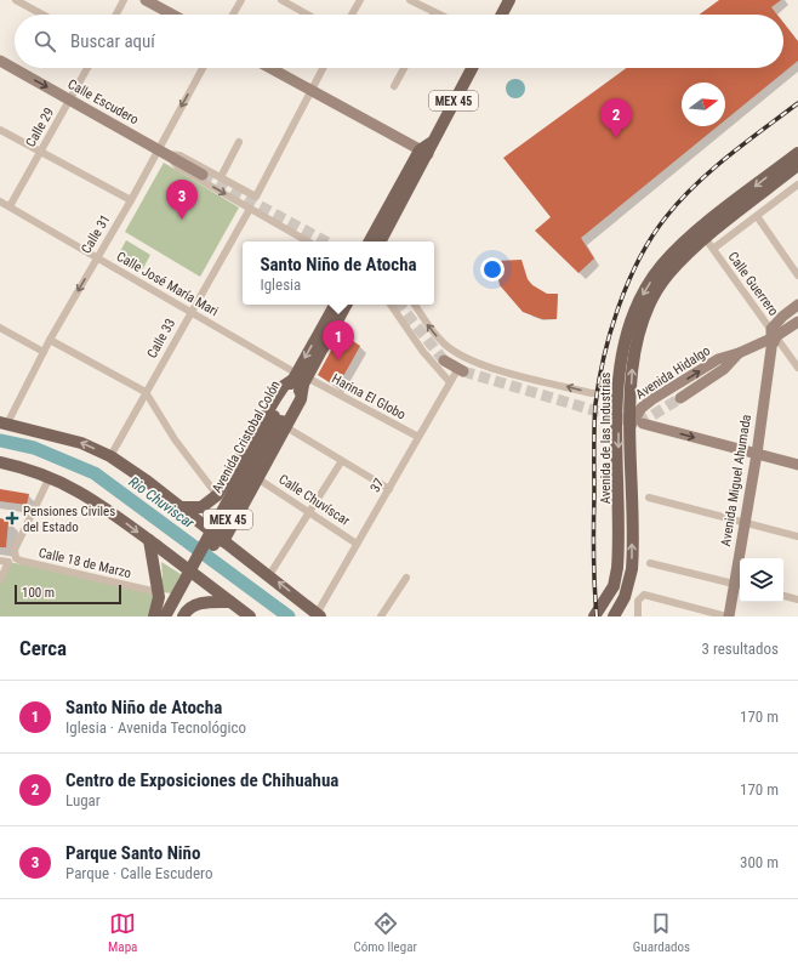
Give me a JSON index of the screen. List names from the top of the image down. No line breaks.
{"streets":{"main road":["MEX 45","Avenida Cristobal Colón","Avenida de las Industrias"],"street":["Calle Escudero","Calle 29","Calle 31","Calle José María Mari","Calle Guerrero","Calle 33","Avenida Hidalgo","Harina El Globo","Avenida Miguel Ahumada","37","Calle Chuvíscar","Calle 18 de Marzo"]},"crossings":[["MEX 45","Calle José María Mari"],["MEX 45","Harina El Globo"],["MEX 45","Avenida Cristobal Colón"],["Calle Escudero","Calle 29"],["Calle Escudero","Calle 31"],["Calle Escudero","Calle 33"],["Calle 29","Calle José María Mari"],["Calle 31","Calle José María Mari"],["Calle José María Mari","Calle 33"],["Calle José María Mari","Harina El Globo"],["Calle José María Mari","Avenida Cristobal Colón"],["Calle Guerrero","Avenida Hidalgo"],["Calle Guerrero","Avenida de las Industrias"],["Calle Guerrero","Avenida Miguel Ahumada"],["Avenida Hidalgo","Avenida de las Industrias"],["Avenida Hidalgo","Avenida Miguel Ahumada"],["Harina El Globo","Avenida Cristobal Colón"],["Harina El Globo","37"],["37","Calle Chuvíscar"]],"one_way":["Calle 31"],"water":["Rio Chuviscar"],"places":{"health":["Pensiones Civiles del Estado"]},"scale_bar":"100 m","north":"right","page":{"search":"Buscar aquí","pins":["2","3","1"],"popup":["Santo Niño de Atocha","Iglesia"],"scale":"100 m","heading":["Cerca","3 resultados"],"list":[{"mark":"1","name":"Santo Niño de Atocha","note":"Iglesia · Avenida Tecnológico","value":"170 m"},{"mark":"2","name":"Centro de Exposiciones de Chihuahua","note":"Lugar","value":"170 m"},{"mark":"3","name":"Parque Santo Niño","note":"Parque · Calle Escudero","value":"300 m"}],"nav":["Mapa","Cómo llegar","Guardados"]}}
